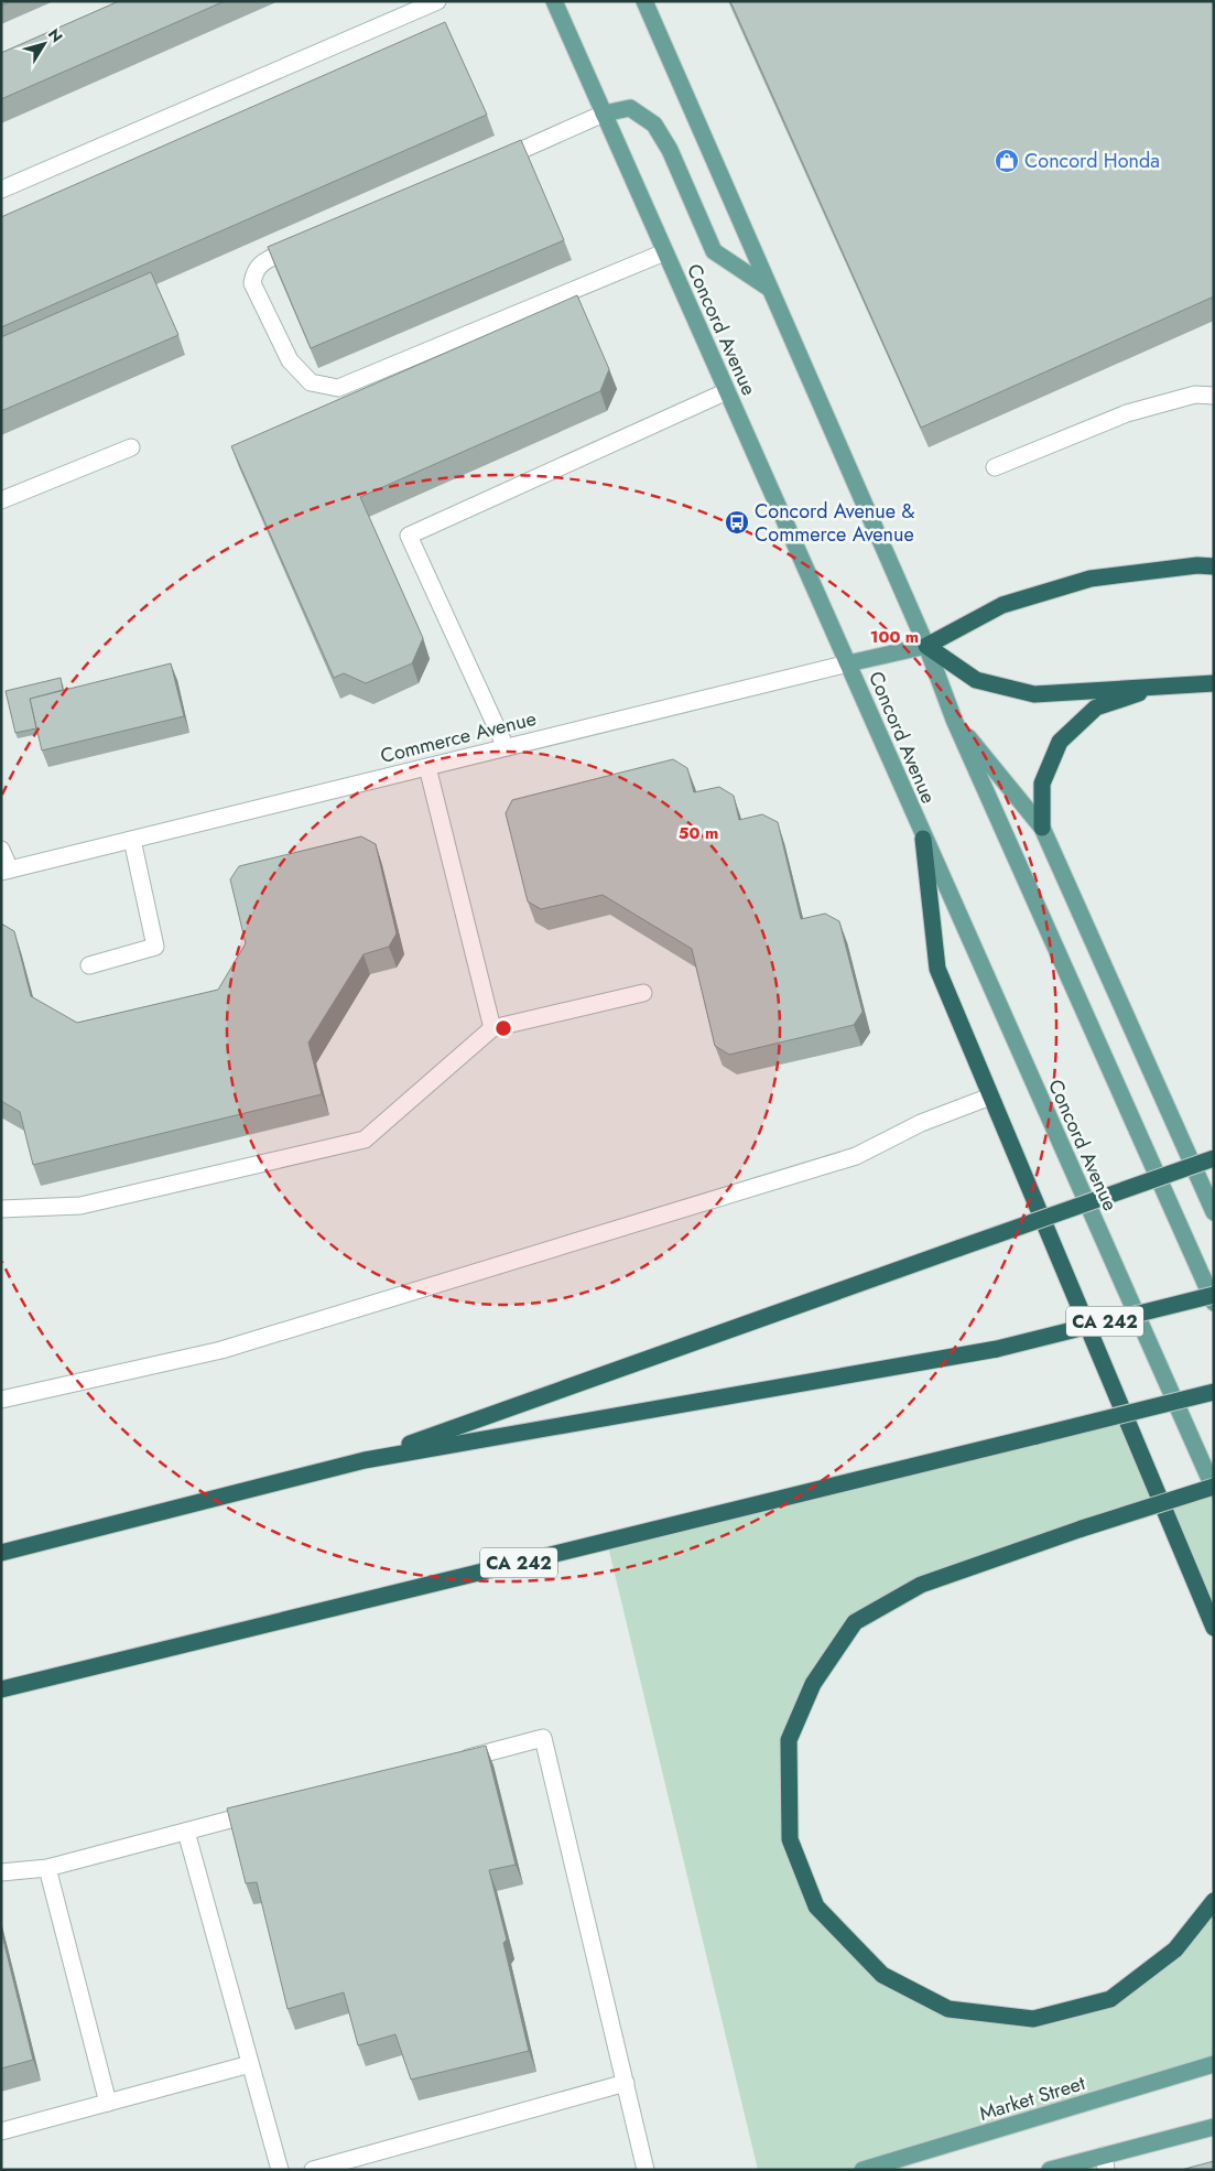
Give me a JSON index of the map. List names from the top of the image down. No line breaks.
{"streets":{"highway":["CA 242"],"main road":["Concord Avenue","Commerce Avenue","Market Street"]},"crossings":[["Concord Avenue","Commerce Avenue"]],"places":{"shop":["Concord Honda"],"bus stop":["Concord Avenue & Commerce Avenue"]},"north":"top right","rings":["100 m","50 m"]}
